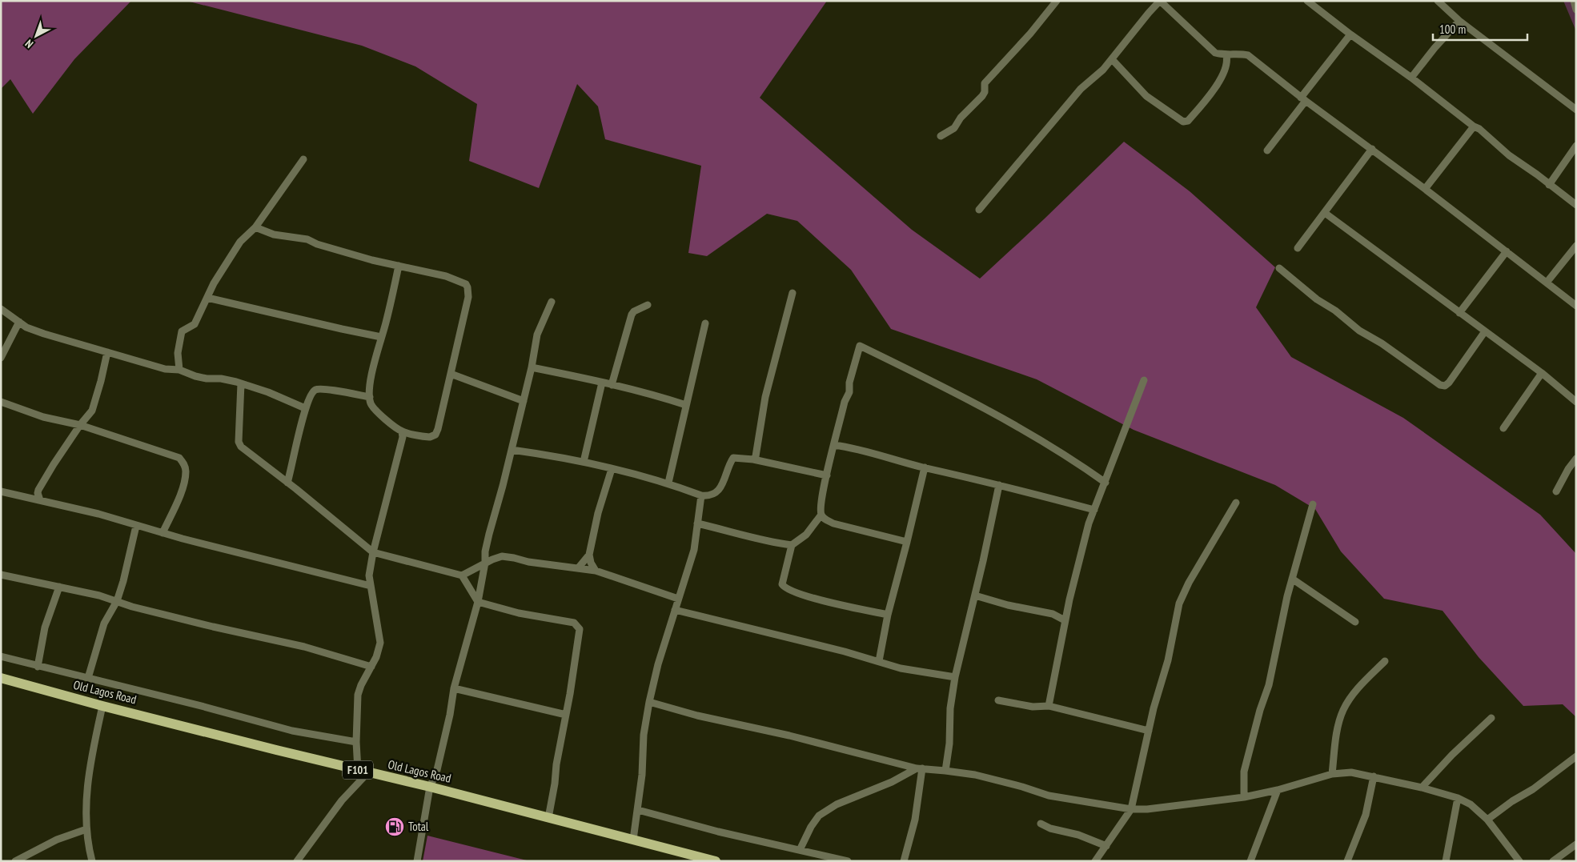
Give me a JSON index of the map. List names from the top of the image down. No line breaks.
{"streets":{"main road":["Old Lagos Road","F101"]},"places":{"fuel station":["Total"]},"scale_bar":"100 m","north":"bottom left"}
